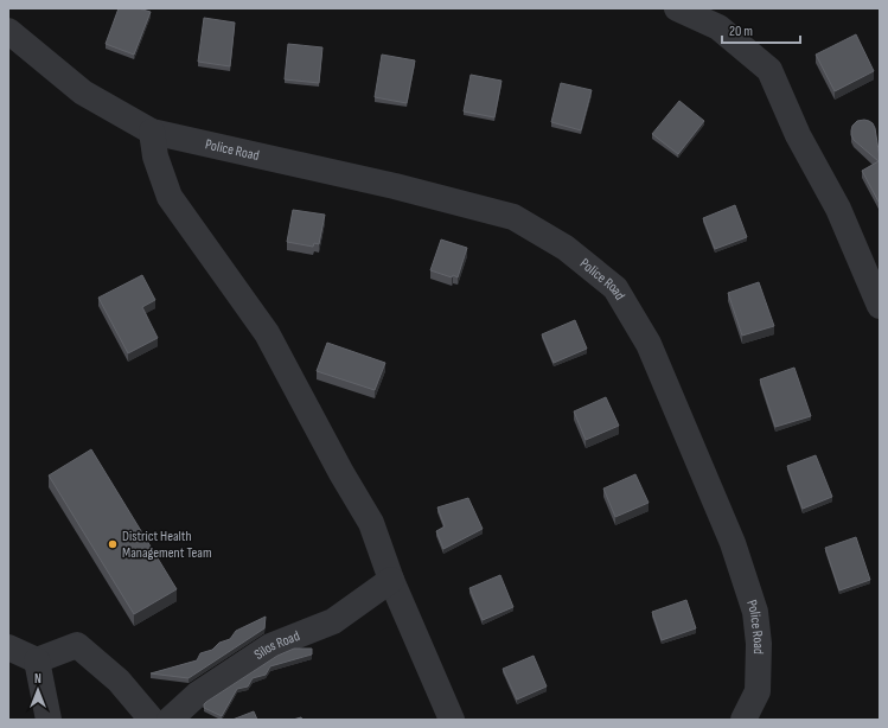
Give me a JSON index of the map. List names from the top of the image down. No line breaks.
{"streets":{"street":["Police Road","Silos Road"]},"places":["District Health Management Team"],"scale_bar":"20 m","north":"top"}
